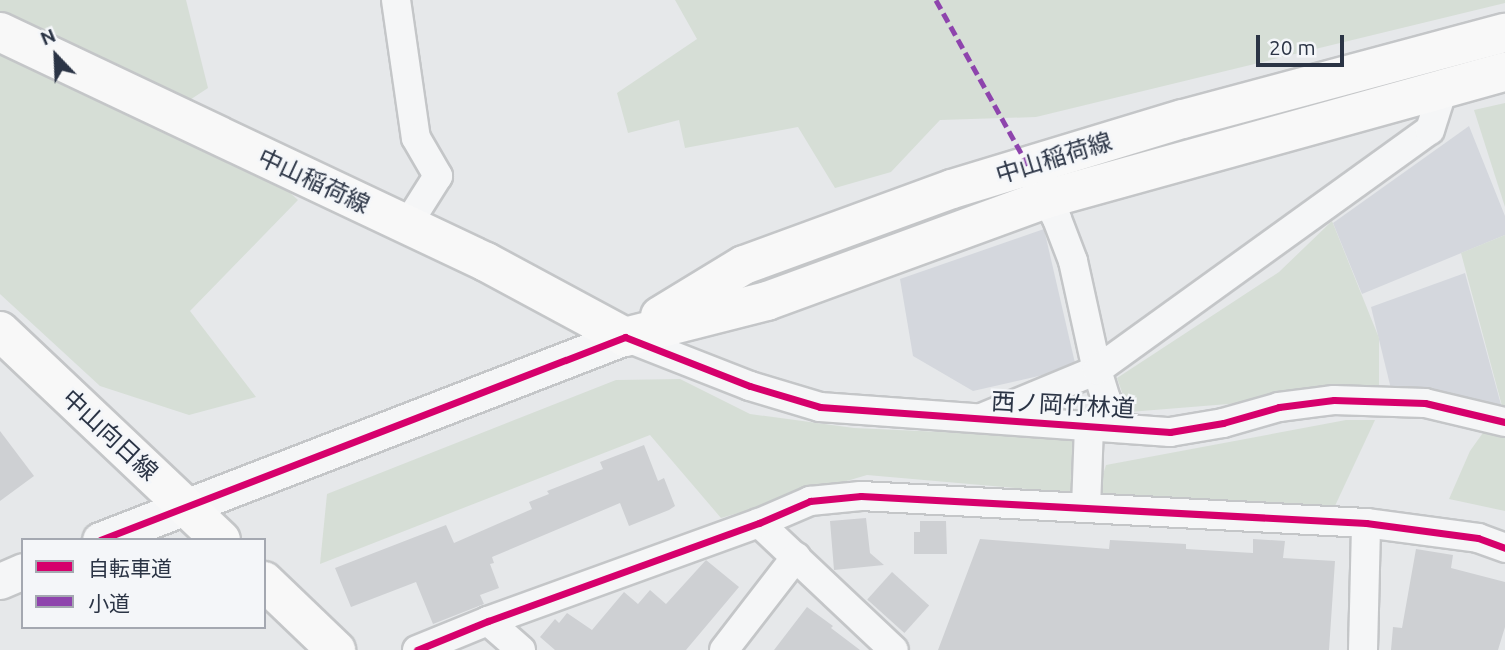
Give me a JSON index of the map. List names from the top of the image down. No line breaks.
{"streets":{"main road":["中山稲荷線","中山向日線"],"street":["西ノ岡竹林道"]},"crossings":[["中山稲荷線","西ノ岡竹林道"]],"legend":["自転車道","小道"],"scale_bar":"20 m","north":"top left"}
